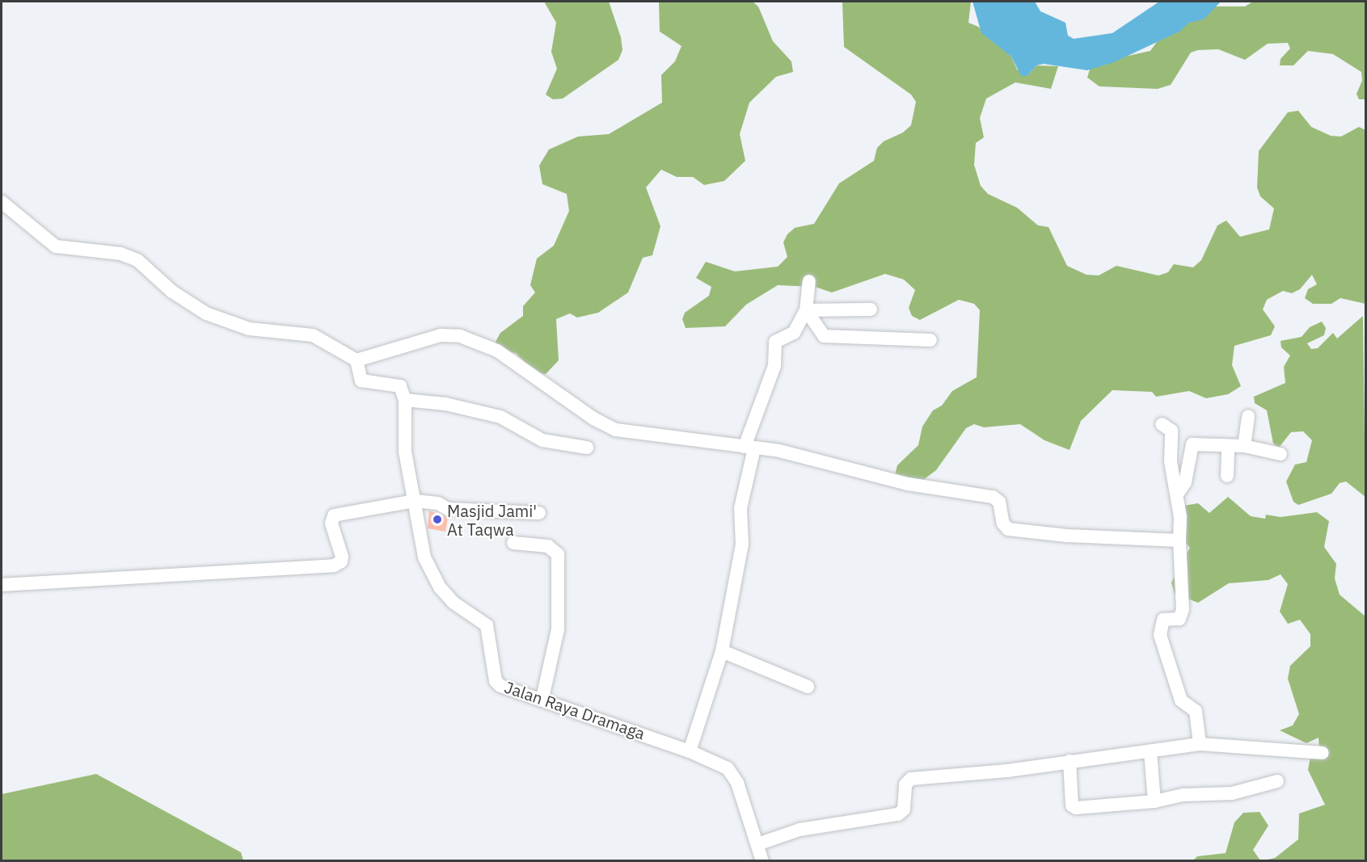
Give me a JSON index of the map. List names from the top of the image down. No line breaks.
{"streets":{"street":["Jalan Raya Dramaga"]},"places":["Masjid Jami' At Taqwa"]}
